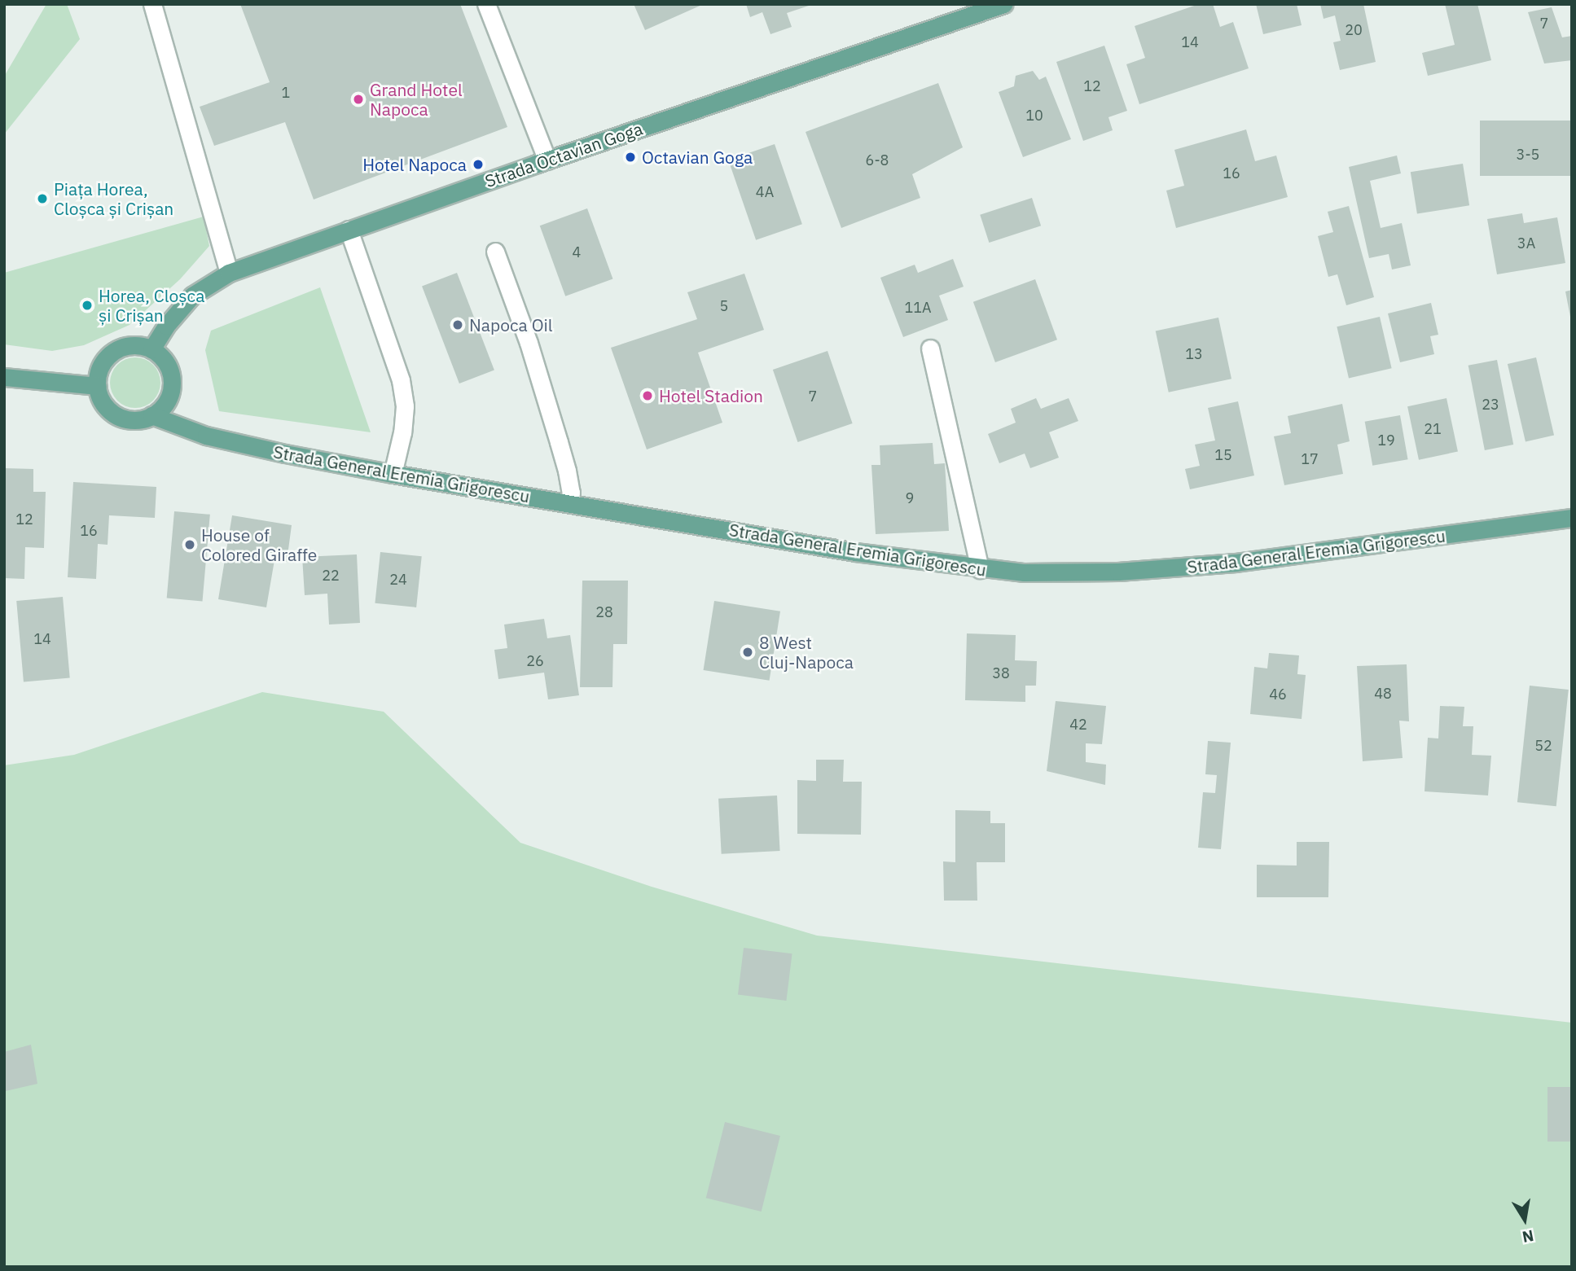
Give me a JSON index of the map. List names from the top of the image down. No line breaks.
{"streets":{"main road":["Strada Octavian Goga","Strada General Eremia Grigorescu"]},"crossings":[["Strada Octavian Goga","Strada General Eremia Grigorescu"]],"places":["Grand Hotel Napoca","Octavian Goga","Hotel Napoca","Piața Horea, Cloșca și Crișan","Horea, Cloșca și Crișan","Napoca Oil","Hotel Stadion","House of Colored Giraffe","8 West Cluj-Napoca"],"house_numbers":["7","20","14","12","1","10","3-5","6-8","16","4A","3A","4","5","11A","13","7","23","21","19","15","17","9","12","16","22","24","28","14","26","38","48","46","42","52"],"north":"bottom"}
